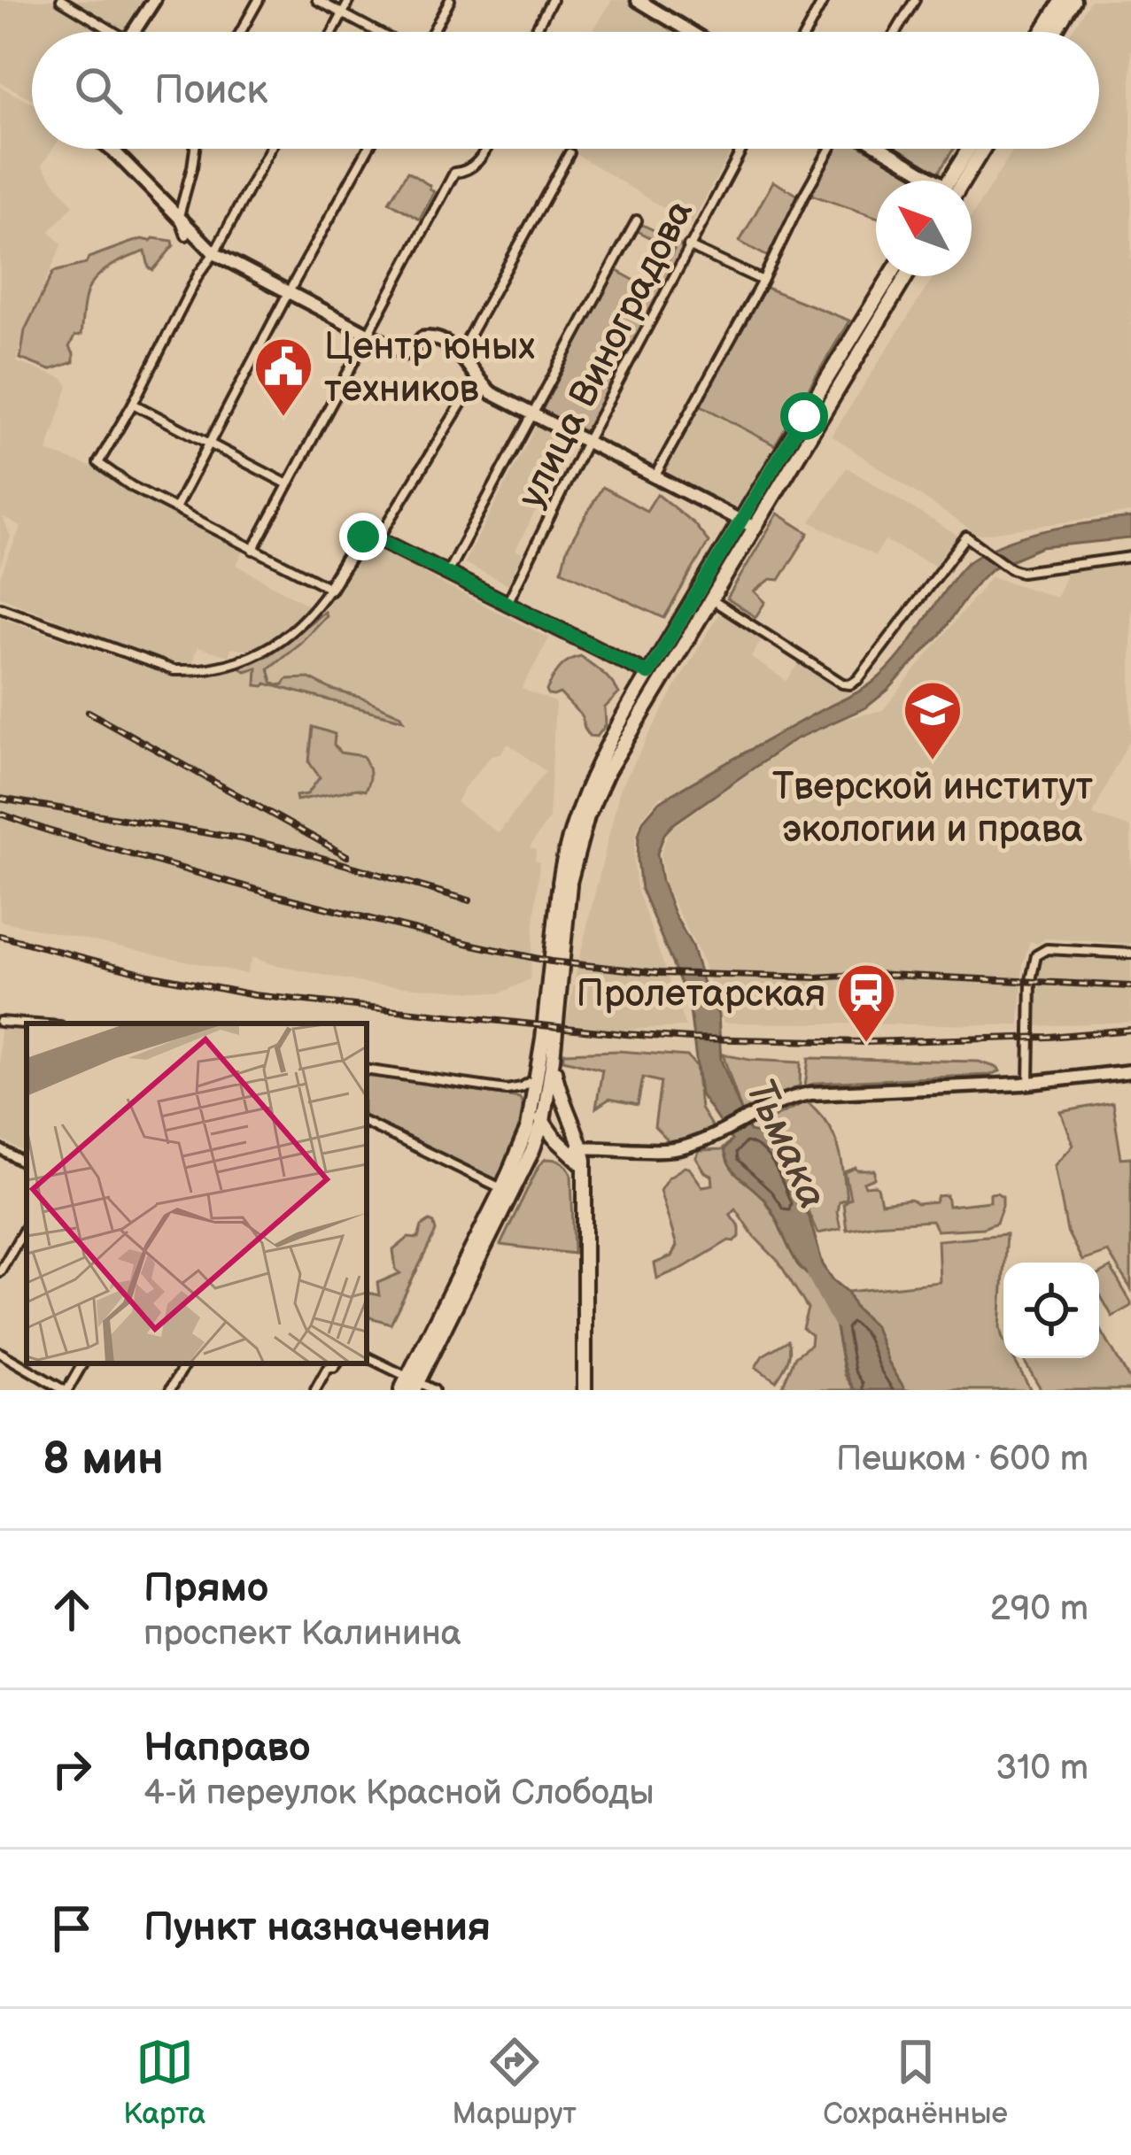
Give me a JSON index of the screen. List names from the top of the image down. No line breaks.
{"streets":{"street":["улица Виноградова"]},"water":["Тьмака"],"places":{"public building":["Центр юных техников"],"school or university":["Тверской институт экологии и права"],"station":["Пролетарская"]},"north":"top left","page":{"search":"Поиск","heading":["8 мин","Пешком · 600 m"],"list":[["Прямо","проспект Калинина","290 m"],["Направо","4-й переулок Красной Слободы","310 m"],"Пункт назначения"],"nav":["Карта","Маршрут","Сохранённые"]}}
